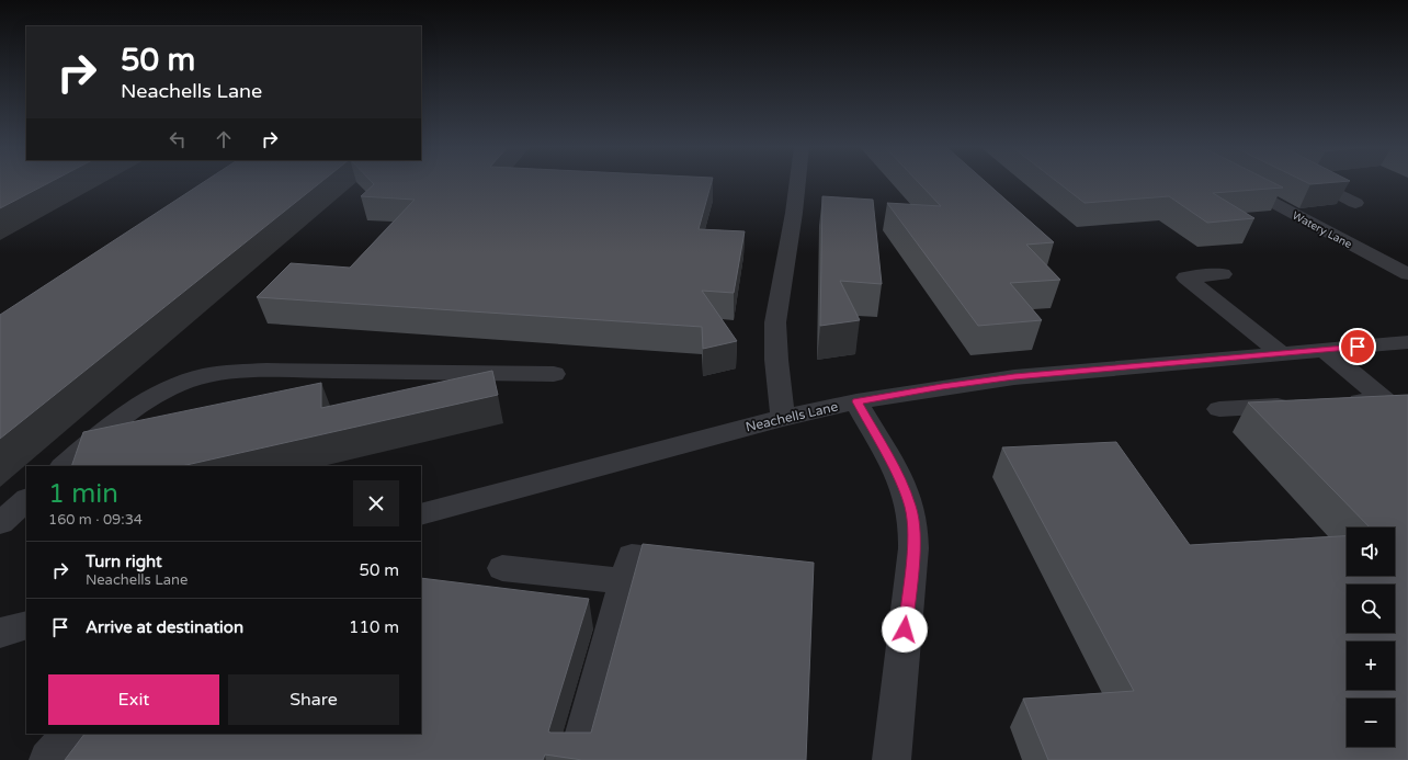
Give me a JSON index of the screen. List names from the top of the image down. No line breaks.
{"streets":{"street":["Watery Lane","Neachells Lane"]},"page":{"turn":["50 m","Neachells Lane"],"heading":["1 min","160 m · 09:34"],"map_buttons":["+","−"],"list":[{"name":"Turn right","note":"Neachells Lane","value":"50 m"},{"name":"Arrive at destination","value":"110 m"}],"buttons":["Exit","Share"]}}
